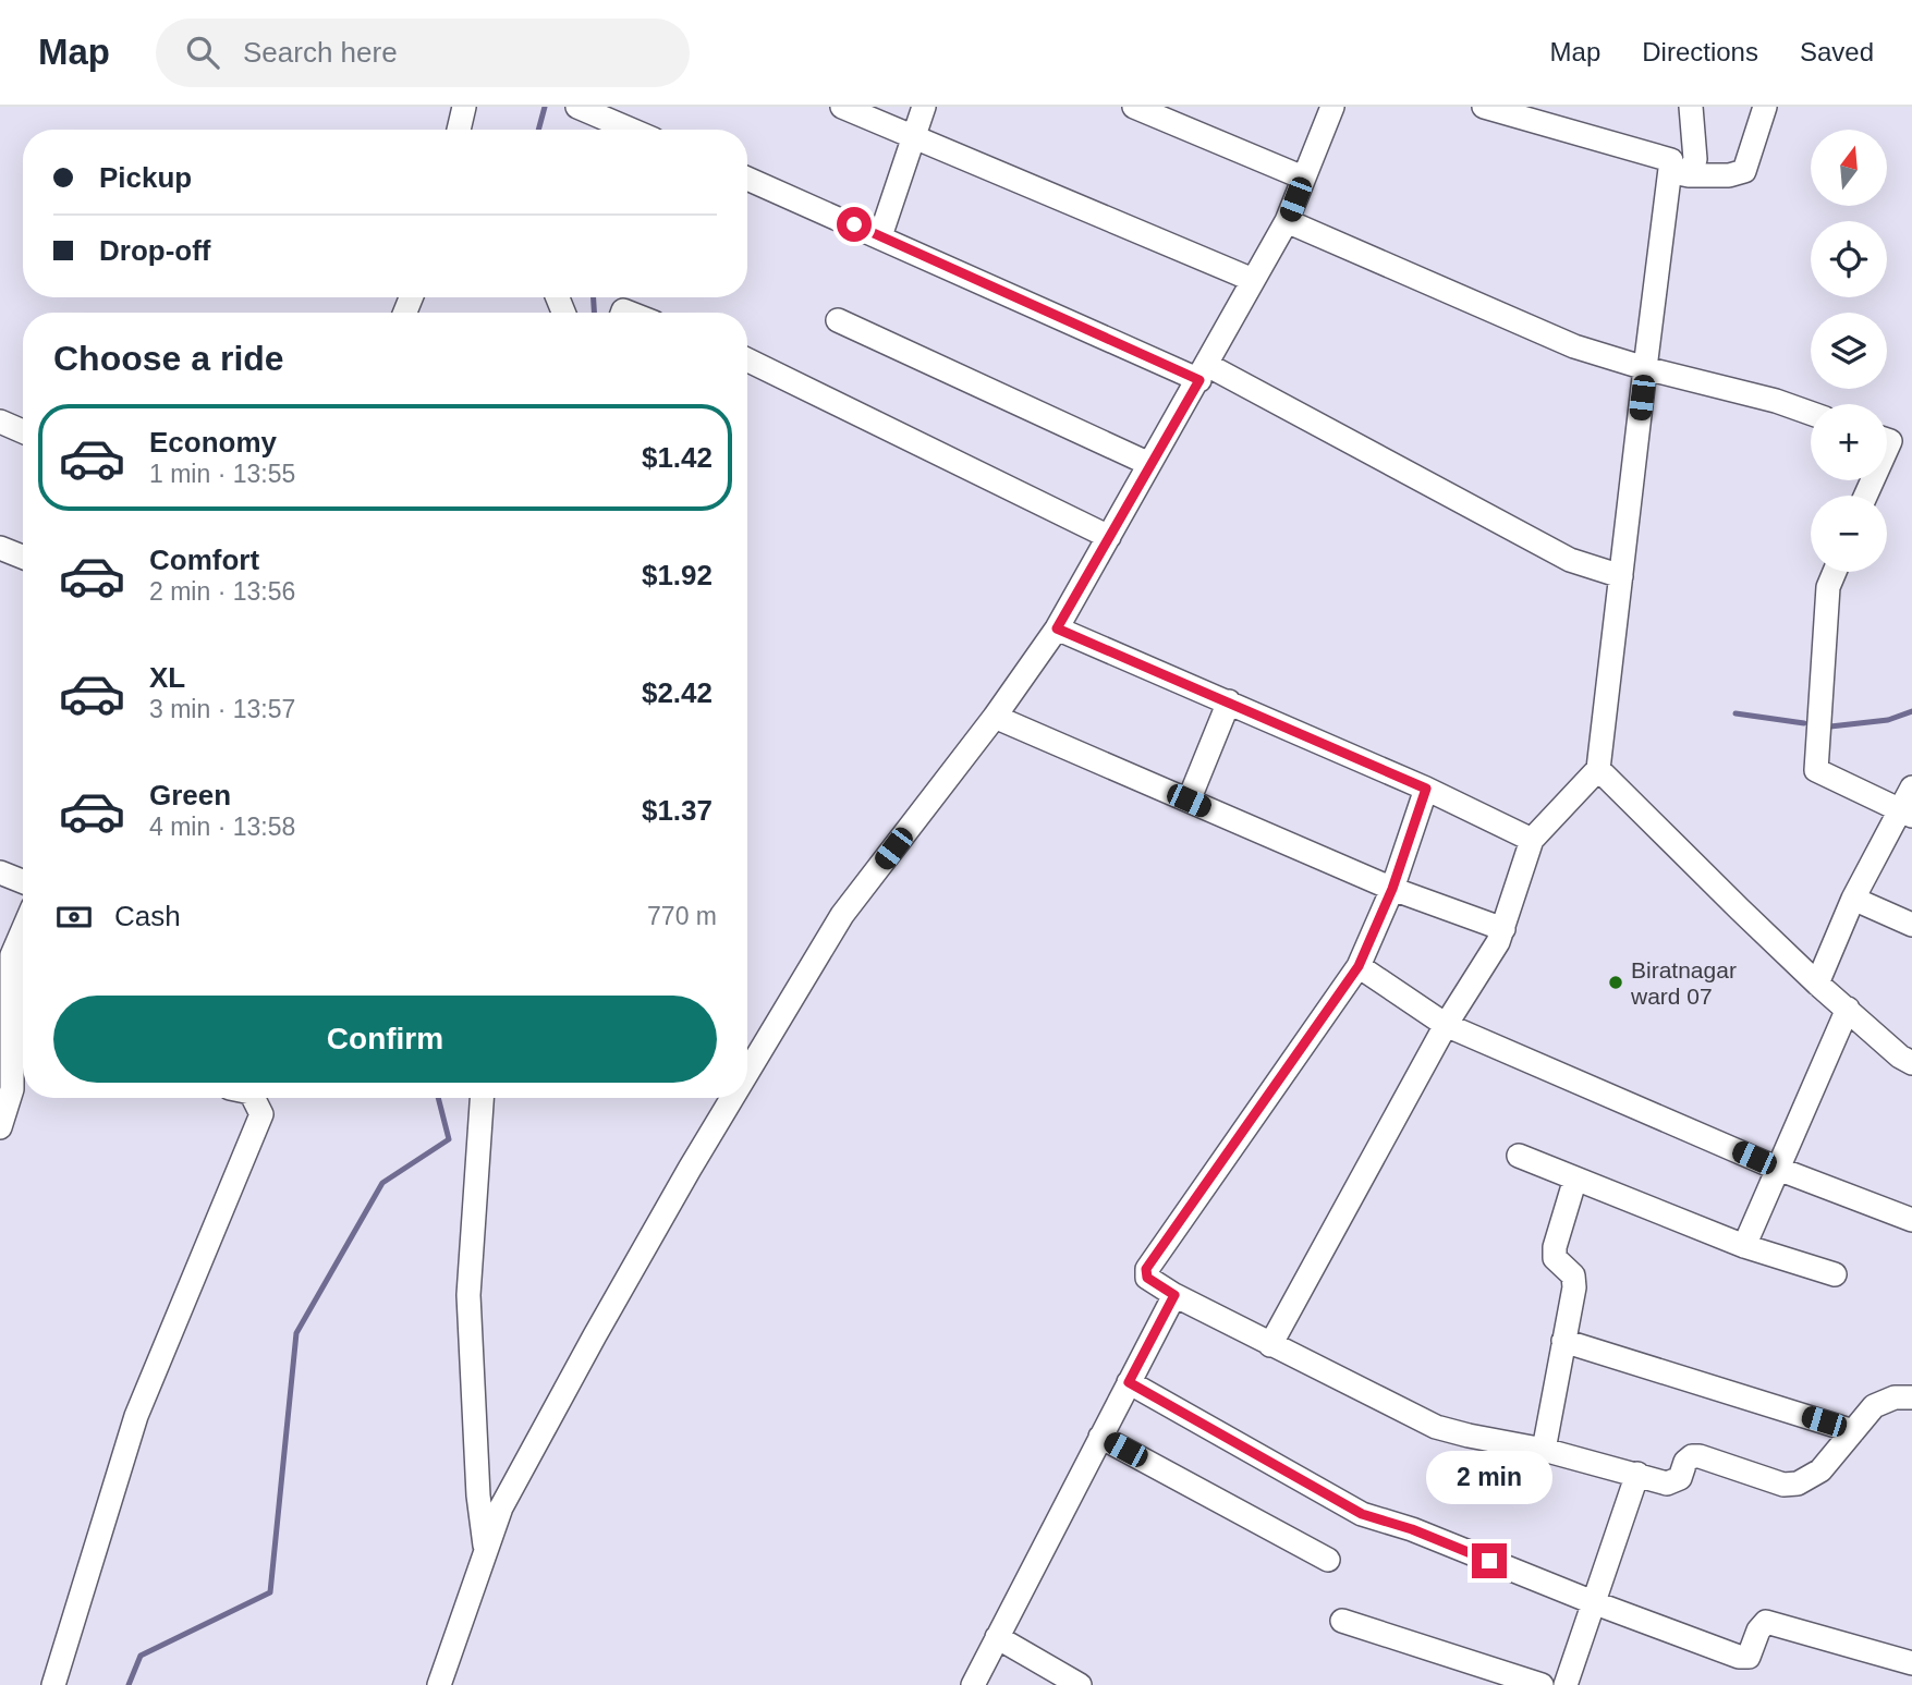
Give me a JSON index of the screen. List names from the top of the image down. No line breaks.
{"places":["Biratnagar ward 07"],"north":"top","page":{"header":"Map","search":"Search here","nav":["Map","Directions","Saved"],"map_buttons":["+","−"],"banner":["Pickup","Drop-off"],"heading":"Choose a ride","list":[{"name":"Economy","note":"1 min · 13:55","value":"$1.42"},{"name":"Comfort","note":"2 min · 13:56","value":"$1.92"},{"name":"XL","note":"3 min · 13:57","value":"$2.42"},{"name":"Green","note":"4 min · 13:58","value":"$1.37"}],"pay":["Cash","770 m"],"buttons":"Confirm","bubble":"2 min"}}
